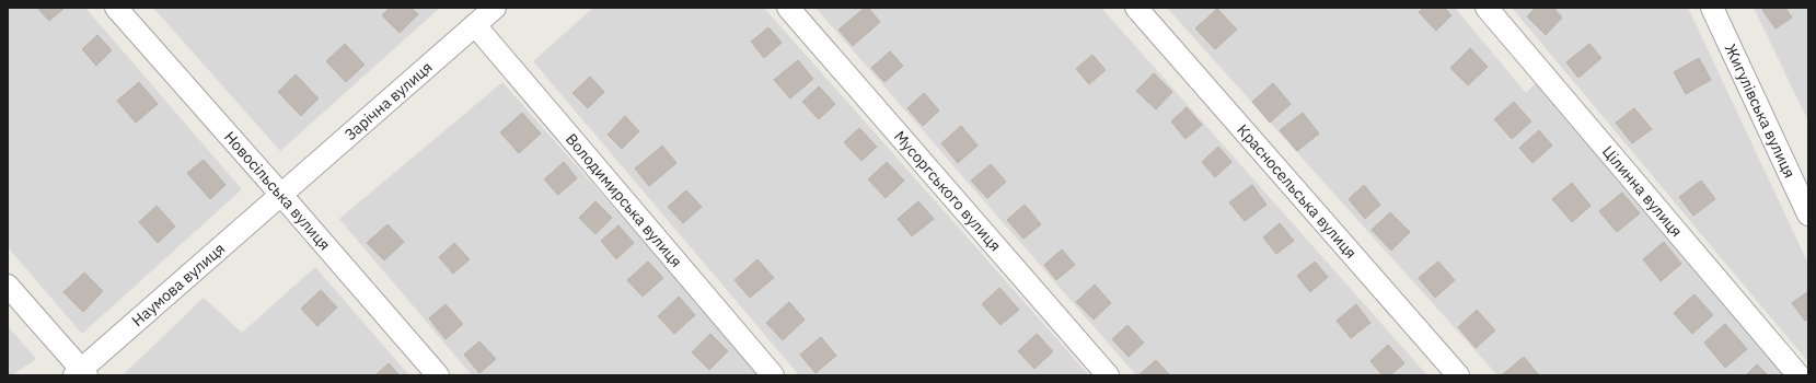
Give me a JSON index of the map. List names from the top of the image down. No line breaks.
{"streets":{"street":["Зарічна вулиця","Жигулівська вулиця","Новосільська вулиця","Мусоргського вулиця","Красносельська вулиця","Цілинна вулиця","Володимирська вулиця","Наумова вулиця"]},"crossings":[["Зарічна вулиця","Новосільська вулиця"],["Зарічна вулиця","Володимирська вулиця"],["Зарічна вулиця","Наумова вулиця"],["Новосільська вулиця","Наумова вулиця"]]}
